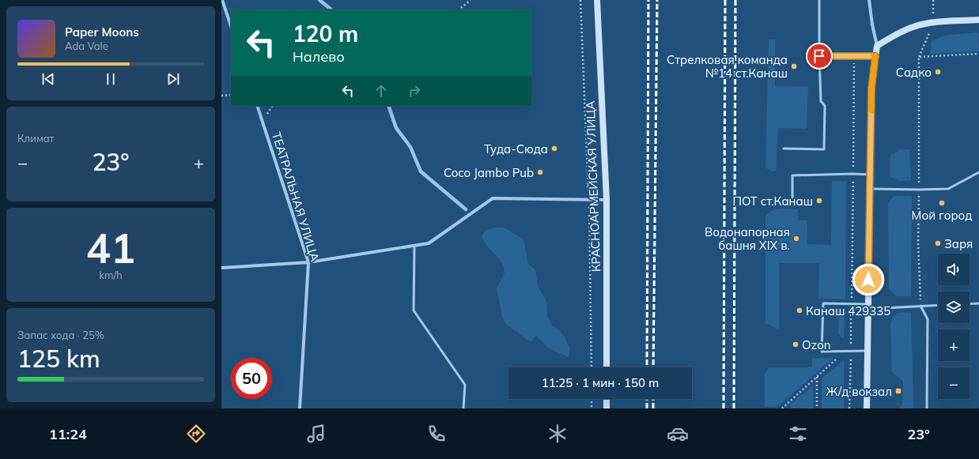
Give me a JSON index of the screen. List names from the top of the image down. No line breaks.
{"streets":{"main road":["КРАСНОАРМЕЙСКАЯ УЛИЦА"],"street":["ТЕАТРАЛЬНАЯ УЛИЦА"]},"places":{"other":["Стрелковая команда №14 ст.Канаш","Садко","Туда-Сюда","Coco Jambo Pub","ПОТ ст.Канаш","Мой город","Водонапорная башня XIX в.","Заря","Канаш 429335","Ozon"],"transit":["Ж/д вокзал"]},"page":{"turn":["120 m","Налево"],"song":["Paper Moons","Ada Vale"],"tile":["Климат",["41","km/h"],["Запас хода · 25%","125 km"]],"heat":["−","23°","+"],"map_buttons":["+","−"],"limit":"50","trip":"11:25 · 1 мин · 150 m","tabs":["11:24","23°"]}}
